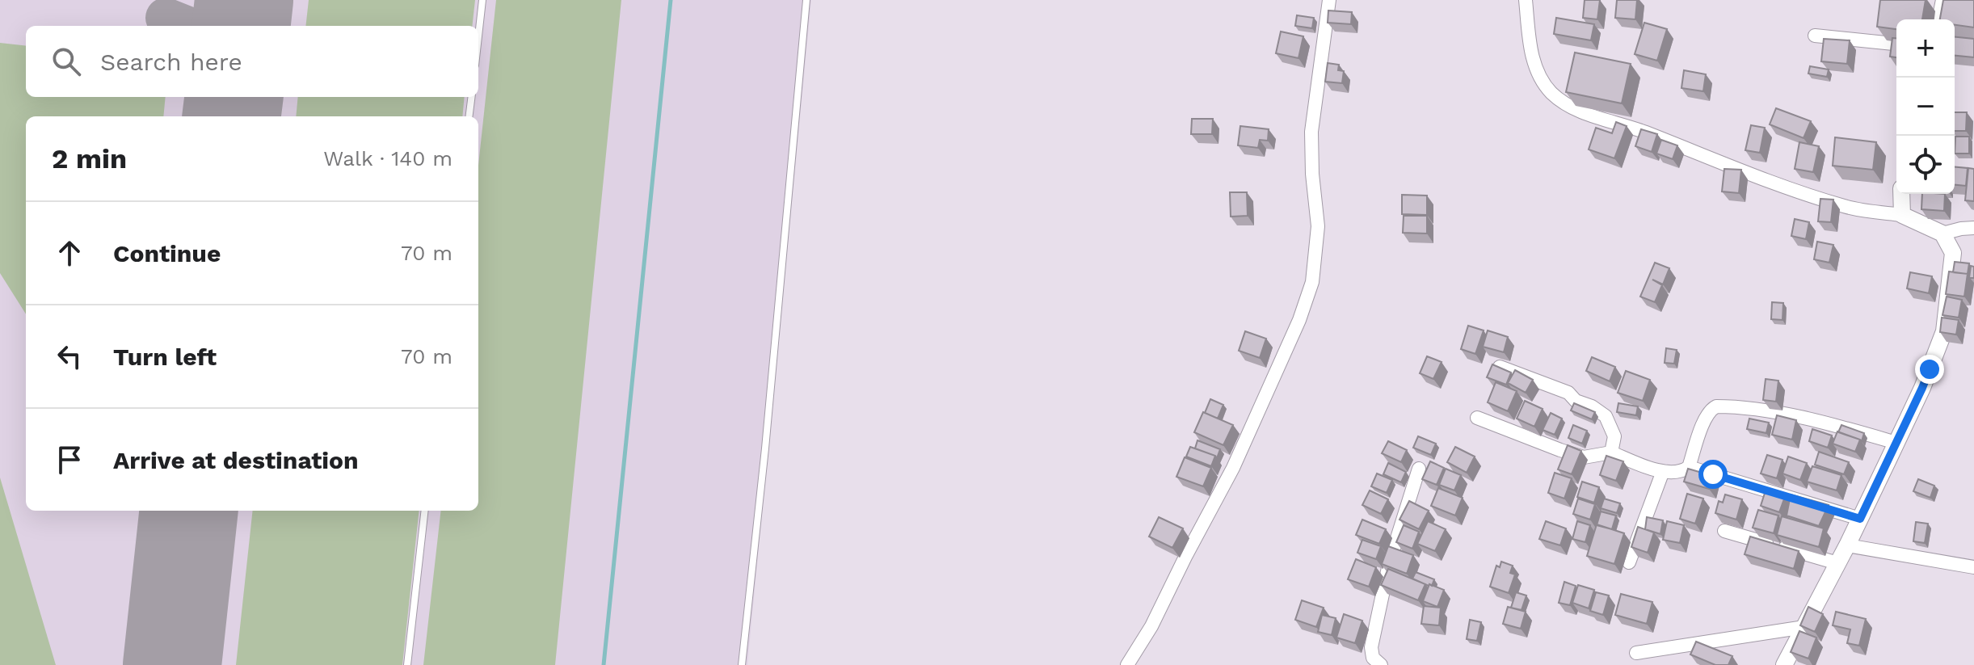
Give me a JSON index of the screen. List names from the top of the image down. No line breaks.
{"page":{"map_buttons":["+","−"],"search":"Search here","heading":["2 min","Walk · 140 m"],"list":[["Continue","70 m"],["Turn left","70 m"],"Arrive at destination"]}}
